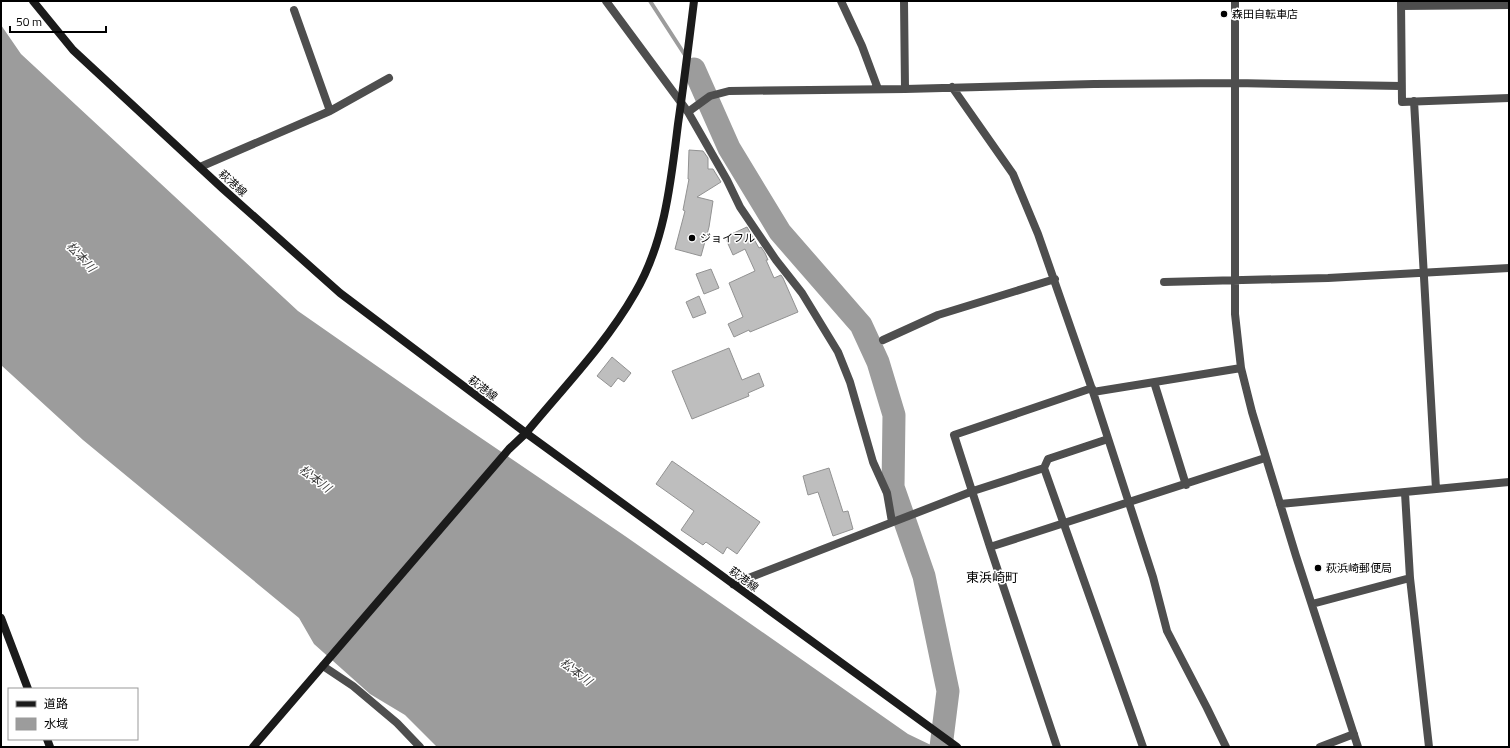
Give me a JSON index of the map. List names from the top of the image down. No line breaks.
{"streets":{"main road":["萩港線"]},"districts":["東浜崎町"],"water":["松本川"],"places":["森田自転車店","ジョイフル","萩浜崎郵便局"],"legend":["道路","水域"],"scale_bar":"50 m"}
